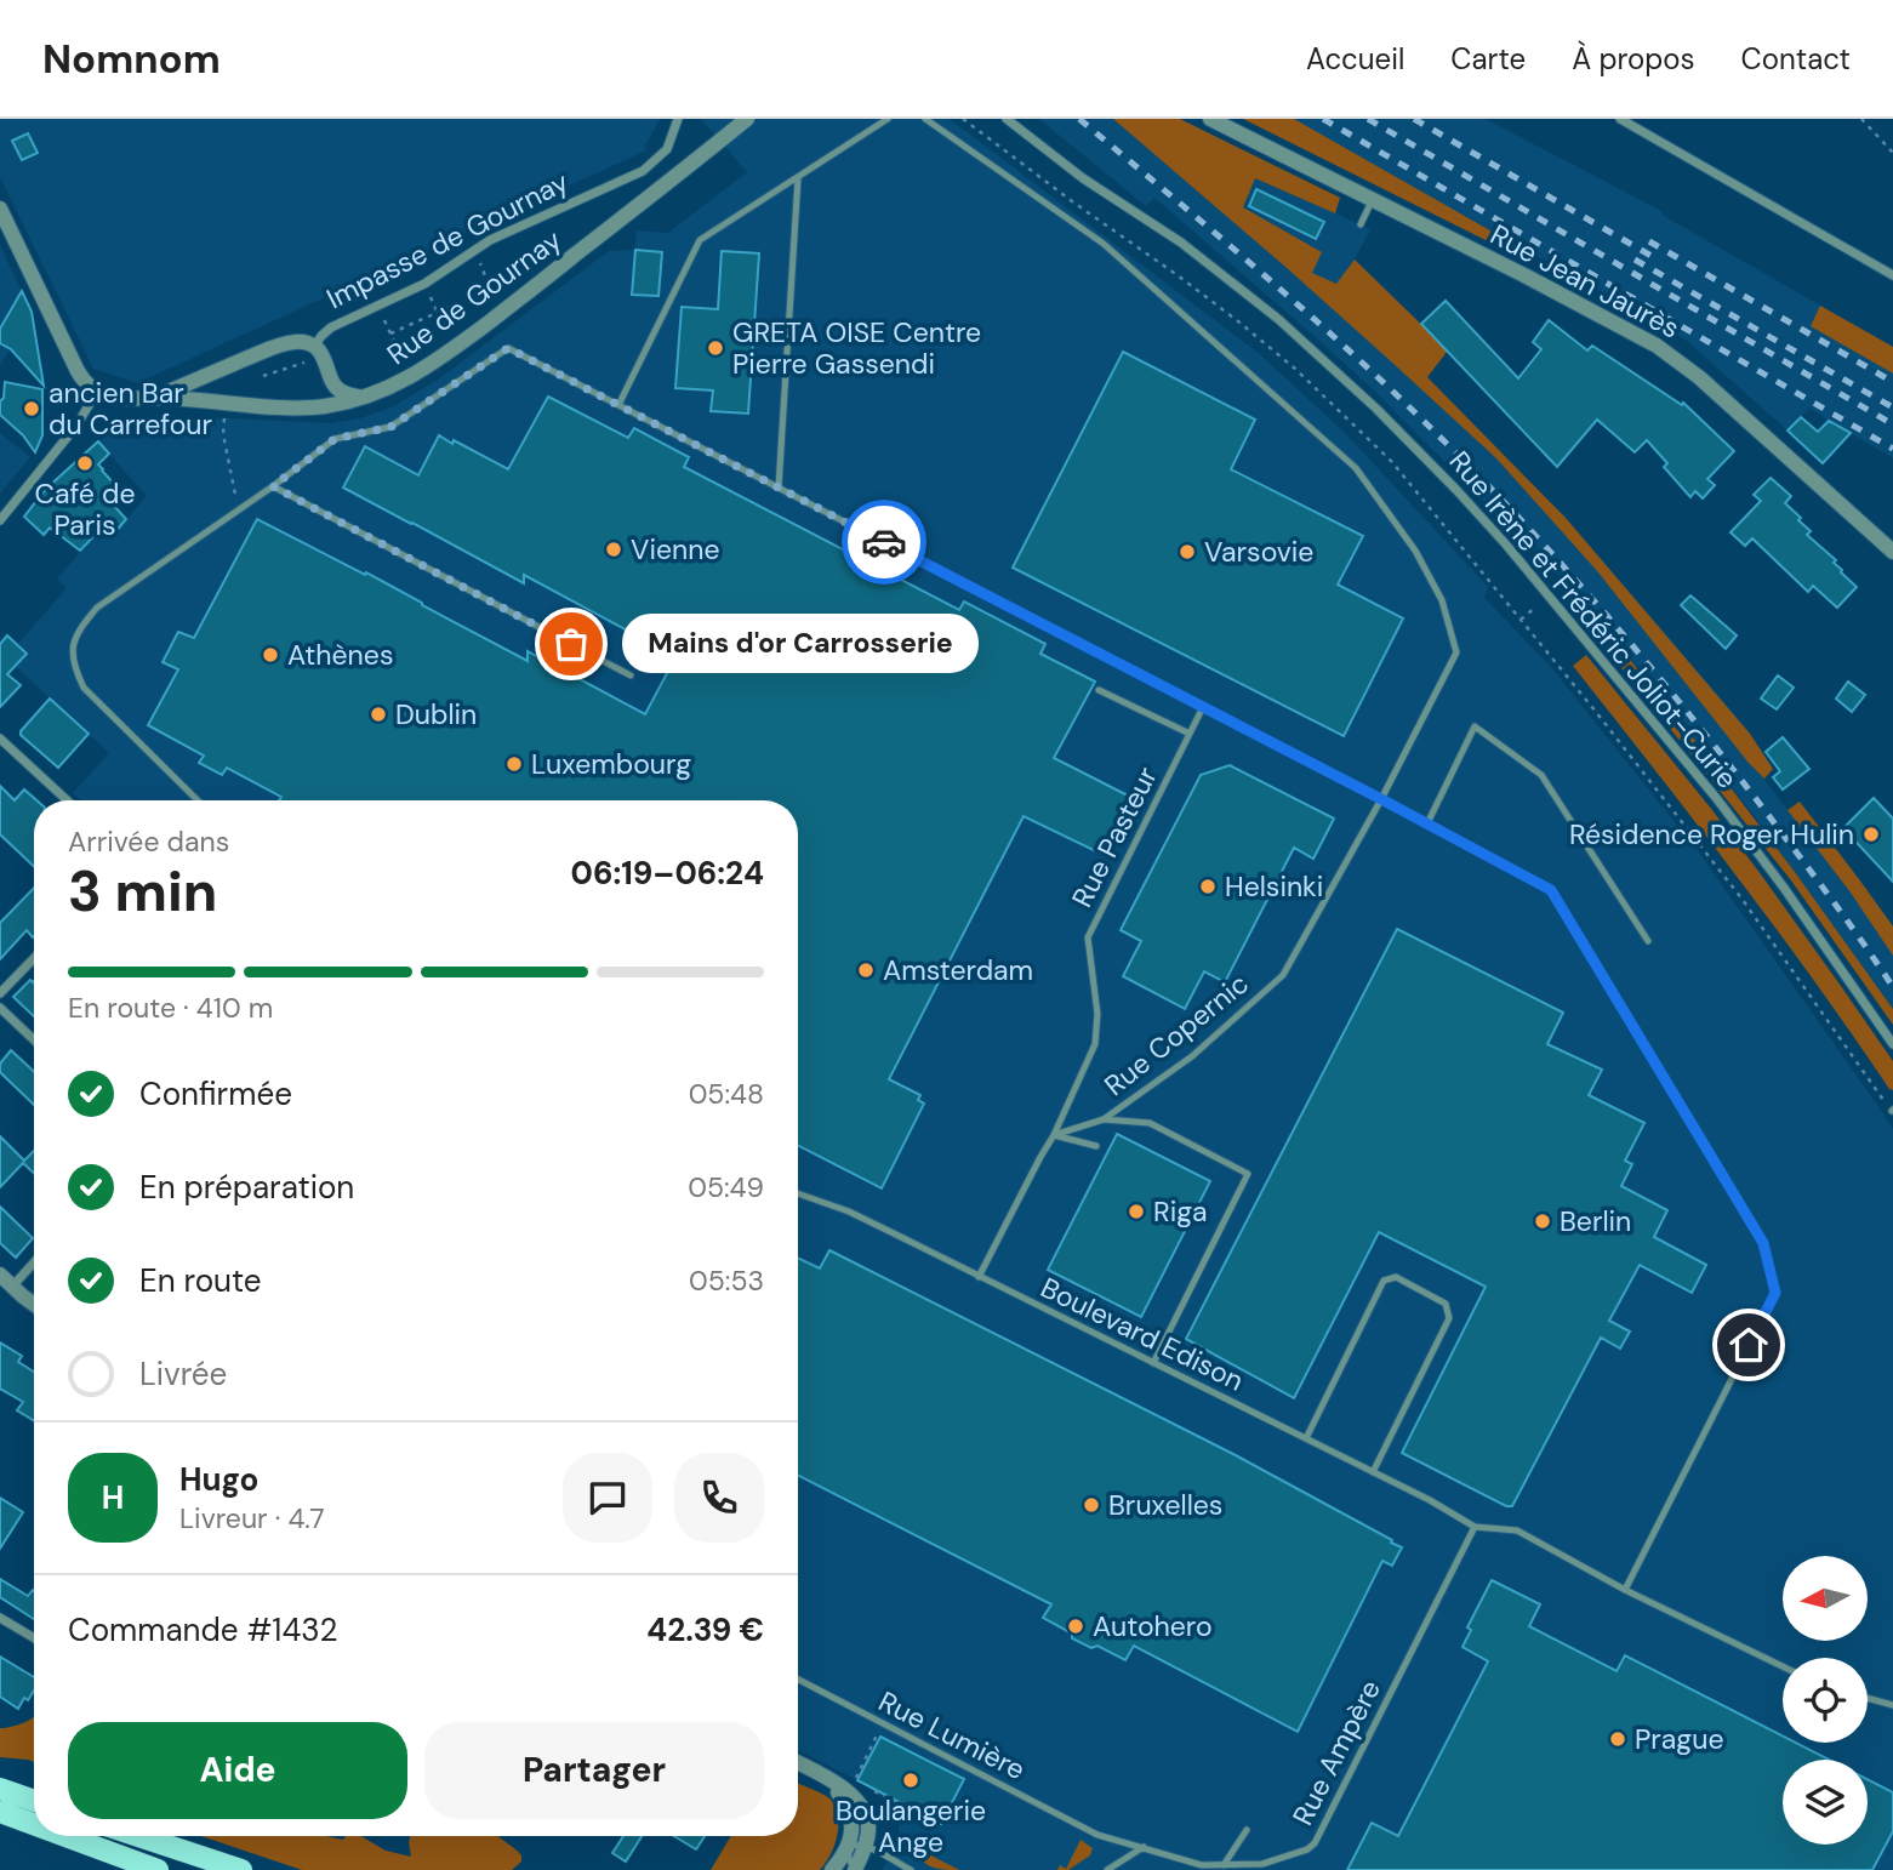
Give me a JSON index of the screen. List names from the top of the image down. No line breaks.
{"streets":{"street":["Impasse de Gournay","Rue Jean Jaurès","Rue de Gournay","Rue Irène et Frédéric Joliot-Curie"],"lane":["Rue Pasteur","Rue Copernic","Boulevard Edison","Rue Lumière","Rue Ampère"]},"crossings":[["Rue Pasteur","Rue Copernic"],["Boulevard Edison","Rue Ampère"],["Rue Lumière","Rue Ampère"]],"places":["GRETA OISE Centre Pierre Gassendi","ancien Bar du Carrefour","Café de Paris","Vienne","Varsovie","Mains d'or Carrosserie","Athènes","Dublin","Luxembourg","Résidence Roger Hulin","Helsinki","Amsterdam","Riga","Berlin","Bruxelles","Autohero","Prague","Boulangerie Ange"],"north":"left","page":{"header":"Nomnom","nav":["Accueil","Carte","À propos","Contact"],"bubble":"Mains d'or Carrosserie","heading":["3 min","Arrivée dans","06:19–06:24"],"panel":["Hugo","Livreur · 4.7","Commande #1432","42.39 €"],"bar":"En route · 410 m","list":[["Confirmée","05:48"],["En préparation","05:49"],["En route","05:53"],"Livrée"],"round":"H","buttons":["Aide","Partager"]}}
